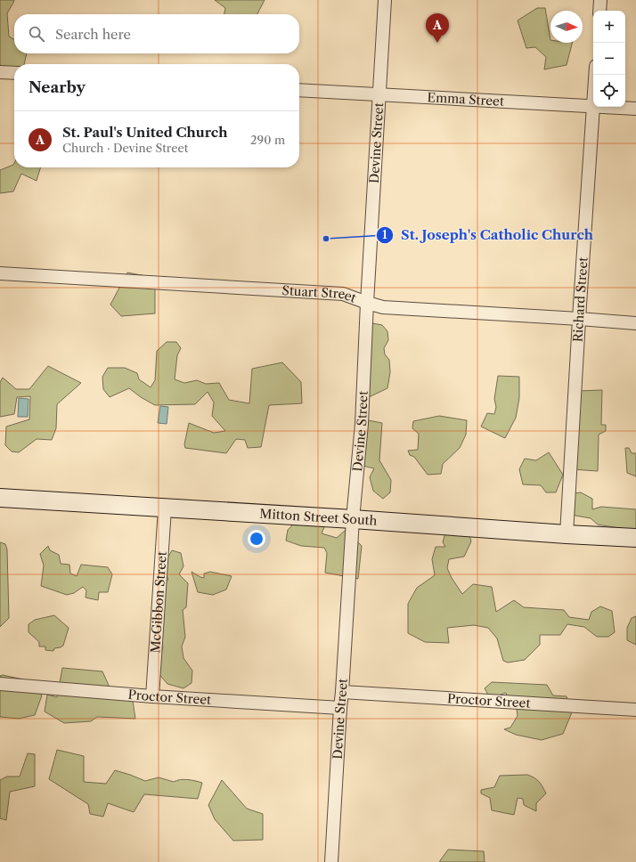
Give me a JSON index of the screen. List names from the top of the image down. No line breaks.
{"streets":{"street":["Emma Street","Devine Street","Stuart Street","Richard Street","Mitton Street South","McGibbon Street","Proctor Street"]},"crossings":[["Emma Street","Devine Street"],["Emma Street","Richard Street"],["Devine Street","Stuart Street"],["Devine Street","Mitton Street South"],["Devine Street","Proctor Street"],["Stuart Street","Richard Street"],["Richard Street","Mitton Street South"],["Mitton Street South","McGibbon Street"],["McGibbon Street","Proctor Street"]],"places":["St. Joseph's Catholic Church"],"north":"right","page":{"map_buttons":["+","−"],"pins":"A","search":"Search here","heading":"Nearby","list":[{"mark":"A","name":"St. Paul's United Church","note":"Church · Devine Street","value":"290 m"}]}}
